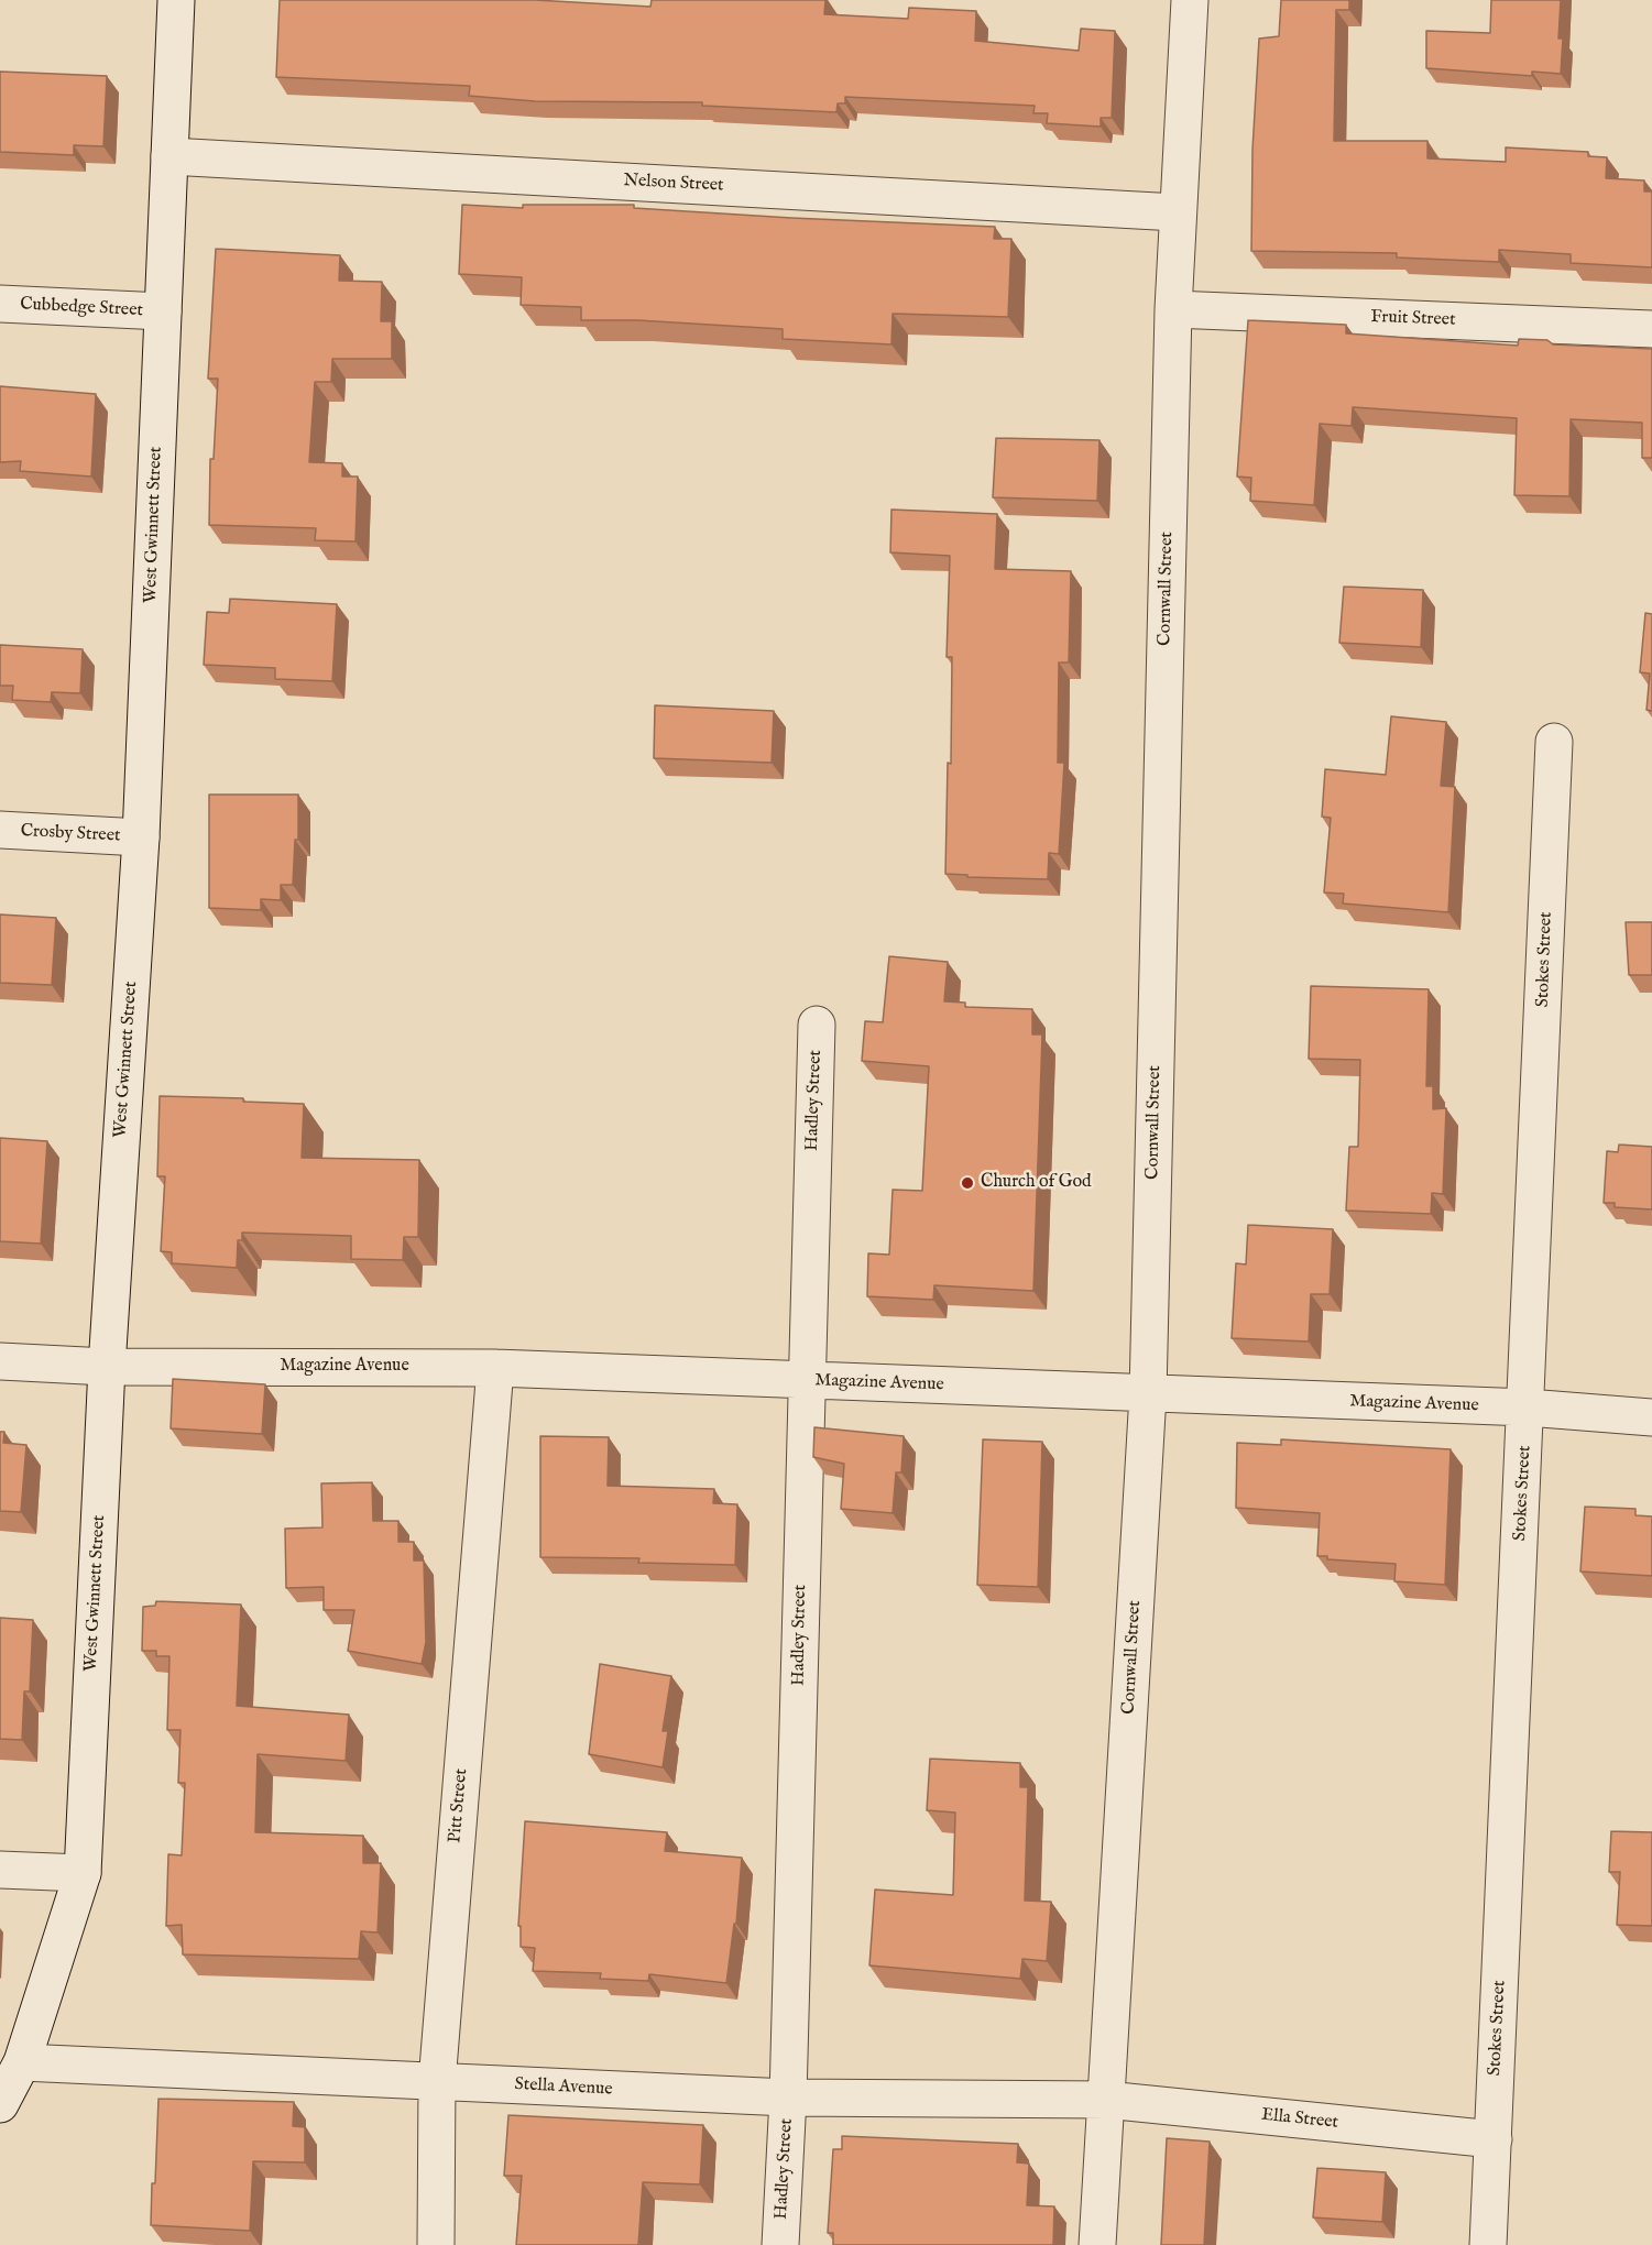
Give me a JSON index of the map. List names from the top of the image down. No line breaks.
{"streets":{"street":["Nelson Street","Cubbedge Street","Fruit Street","West Gwinnett Street","Cornwall Street","Crosby Street","Stokes Street","Hadley Street","Magazine Avenue","Pitt Street","Stella Avenue","Ella Street"]},"crossings":[["Nelson Street","West Gwinnett Street"],["Nelson Street","Cornwall Street"],["Cubbedge Street","West Gwinnett Street"],["Fruit Street","Cornwall Street"],["West Gwinnett Street","Crosby Street"],["West Gwinnett Street","Magazine Avenue"],["West Gwinnett Street","Stella Avenue"],["Cornwall Street","Magazine Avenue"],["Cornwall Street","Stella Avenue"],["Cornwall Street","Ella Street"],["Stokes Street","Magazine Avenue"],["Stokes Street","Ella Street"],["Hadley Street","Magazine Avenue"],["Hadley Street","Stella Avenue"],["Magazine Avenue","Pitt Street"],["Pitt Street","Stella Avenue"],["Stella Avenue","Ella Street"]],"places":["Church of God"]}
